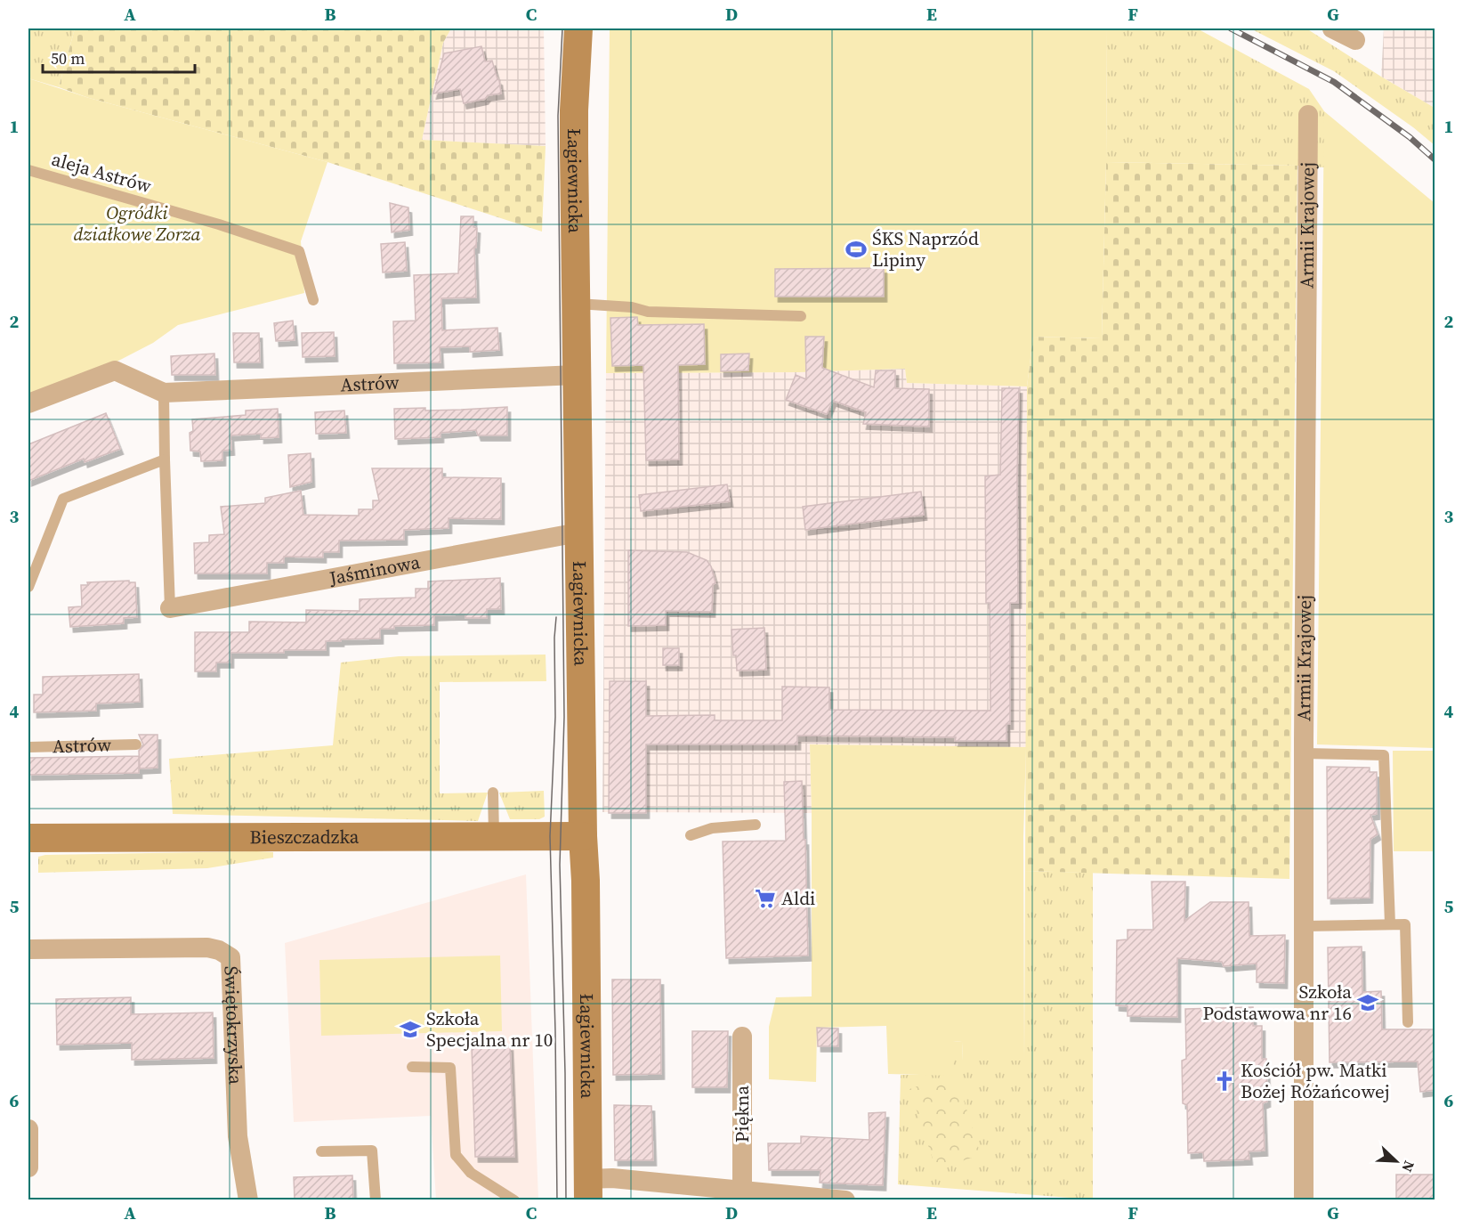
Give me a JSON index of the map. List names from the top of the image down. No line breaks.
{"streets":{"street":["Łagiewnicka","Armii Krajowej","Astrów","Jaśminowa","Bieszczadzka","Świętokrzyska","Piękna"],"lane":["aleja Astrów"]},"crossings":[["Łagiewnicka","Astrów"],["Łagiewnicka","Jaśminowa"],["Łagiewnicka","Bieszczadzka"]],"parks":["Ogródki działkowe Zorza"],"places":{"sports":["ŚKS Naprzód Lipiny"],"supermarket":["Aldi"],"school or university":["Szkoła Podstawowa nr 16","Szkoła Specjalna nr 10"],"church":["Kościół pw. Matki Bożej Różańcowej"]},"scale_bar":"50 m","north":"bottom right","grid":{"columns":["A","B","C","D","E","F","G"],"rows":["1","2","3","4","5","6"]}}
